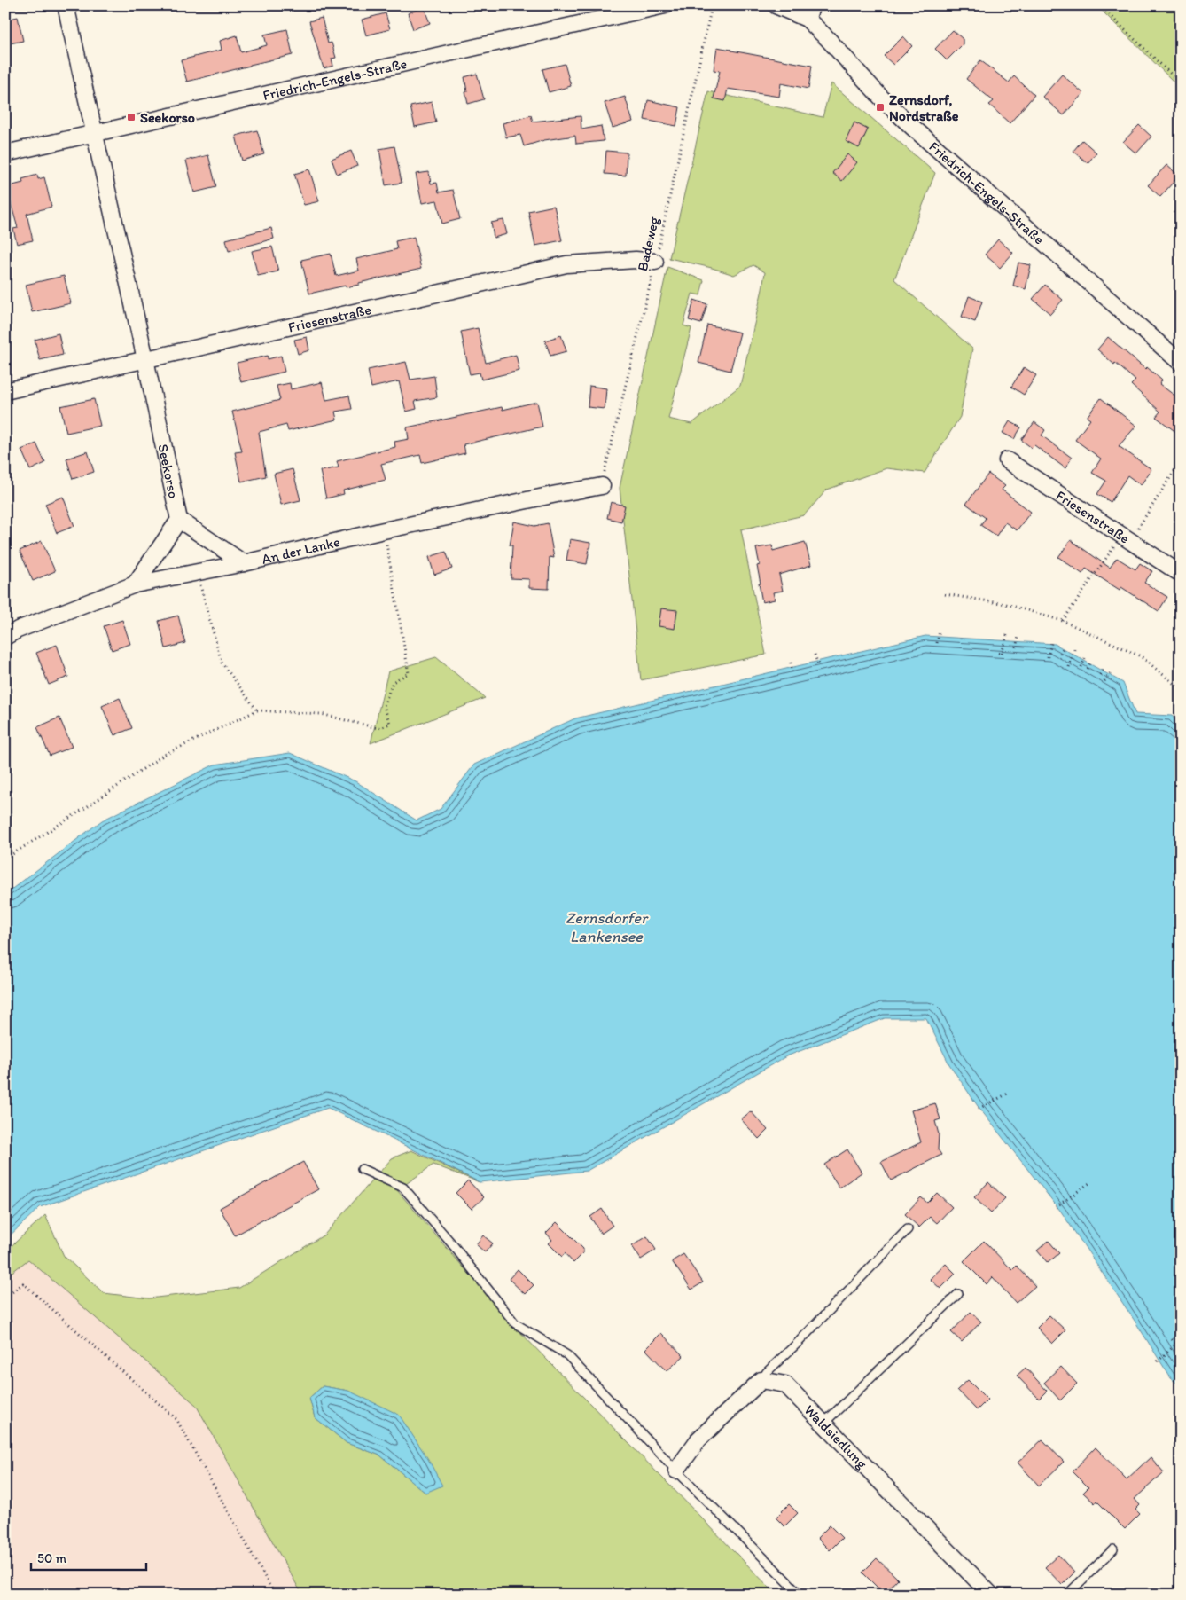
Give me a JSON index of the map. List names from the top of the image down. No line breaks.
{"streets":{"street":["Friedrich-Engels-Straße","Friesenstraße","Seekorso","An der Lanke","Waldsiedlung"],"path":["Badeweg"]},"crossings":[["Friedrich-Engels-Straße","Seekorso"],["Badeweg","Friesenstraße"],["Badeweg","An der Lanke"],["Friesenstraße","Seekorso"]],"water":["Zernsdorfer Lankensee"],"places":{"transit":["Zernsdorf, Nordstraße","Seekorso"]},"scale_bar":"50 m"}
